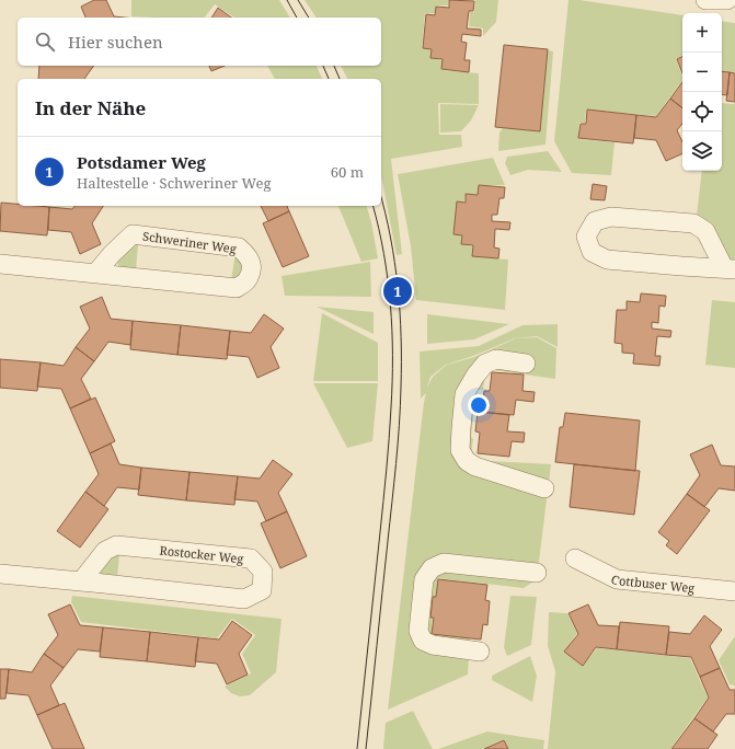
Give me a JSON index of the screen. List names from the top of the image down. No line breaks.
{"streets":{"street":["Schweriner Weg","Rostocker Weg","Cottbuser Weg"]},"page":{"map_buttons":["+","−"],"search":"Hier suchen","heading":"In der Nähe","list":[{"mark":"1","name":"Potsdamer Weg","note":"Haltestelle · Schweriner Weg","value":"60 m"}],"pins":"1"}}
